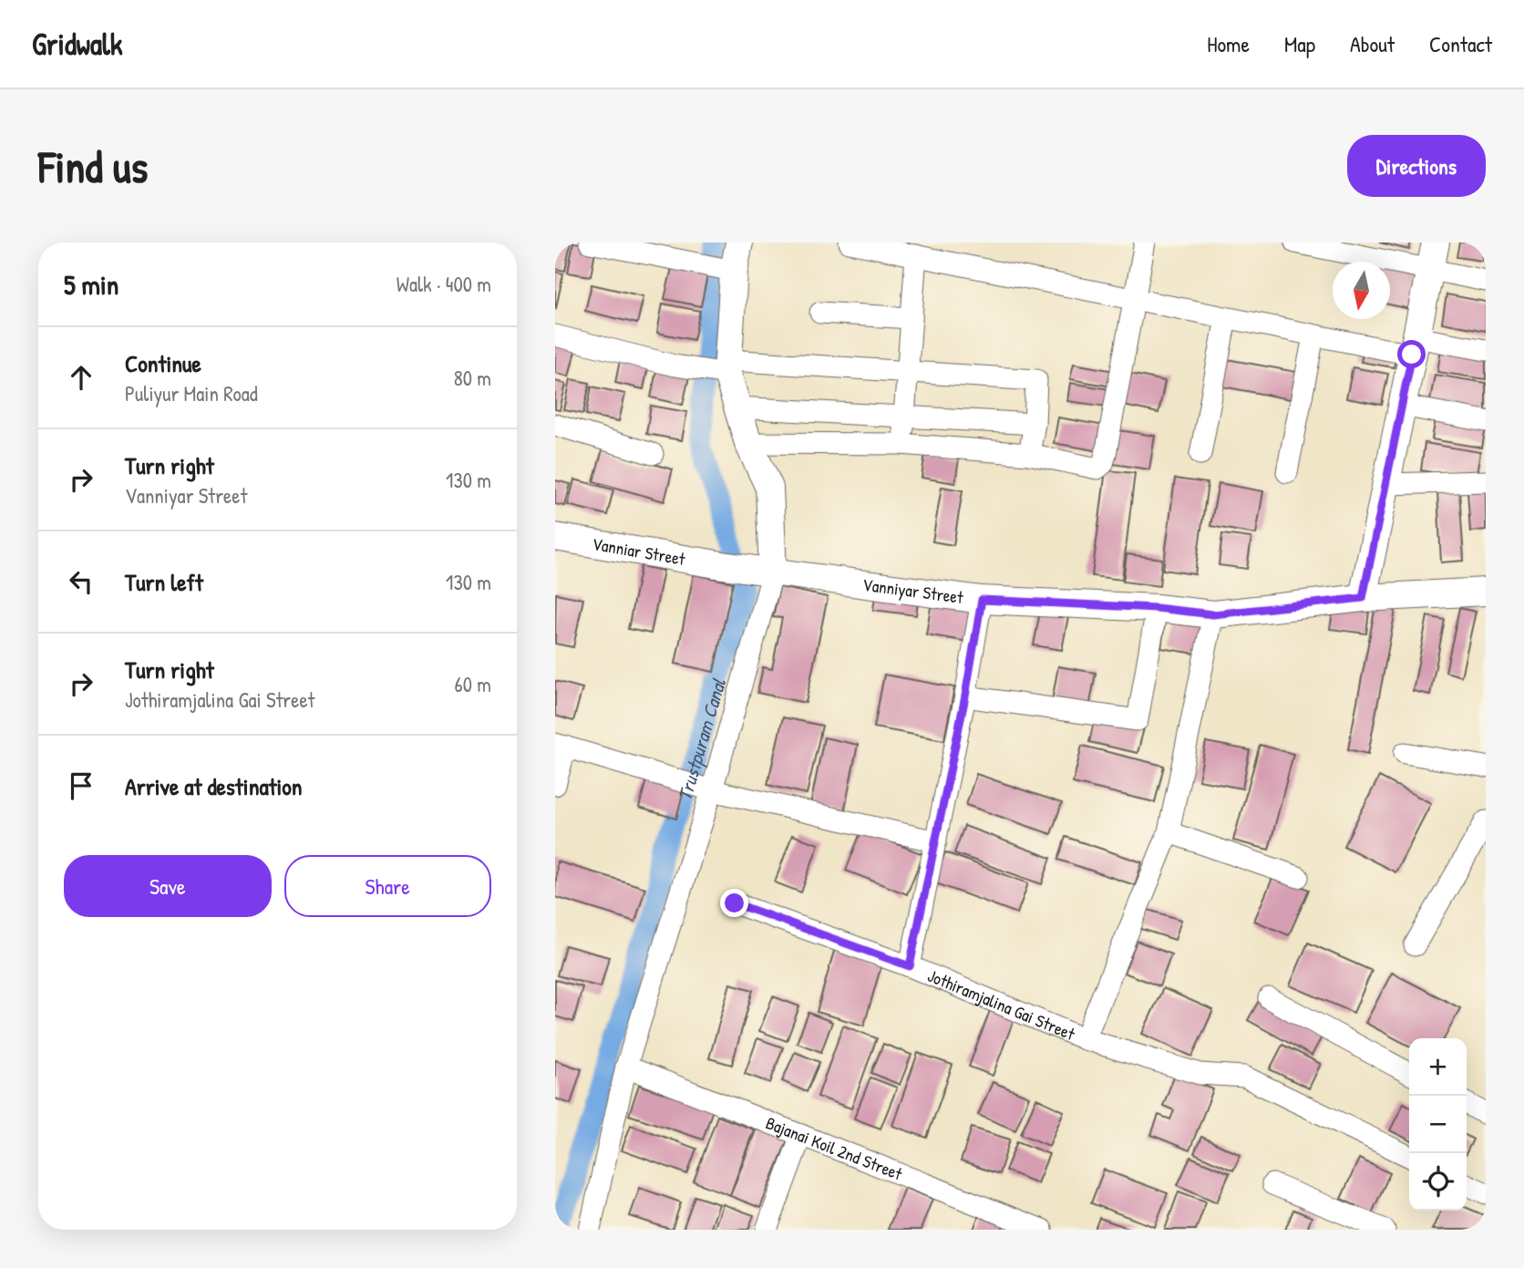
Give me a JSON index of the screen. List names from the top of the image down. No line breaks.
{"streets":{"street":["Vanniar Street","Vanniyar Street","Jothiramjalina Gai Street","Bajanai Koil 2nd Street"]},"crossings":[["Vanniar Street","Vanniyar Street"]],"water":["Trustpuram Canal"],"north":"bottom","page":{"header":"Gridwalk","nav":["Home","Map","About","Contact"],"buttons":["Directions",["Save","Share"]],"title":"Find us","heading":["5 min","Walk · 400 m"],"list":[["Continue","Puliyur Main Road","80 m"],["Turn right","Vanniyar Street","130 m"],["Turn left","130 m"],["Turn right","Jothiramjalina Gai Street","60 m"],"Arrive at destination"],"map_buttons":["+","−"]}}
